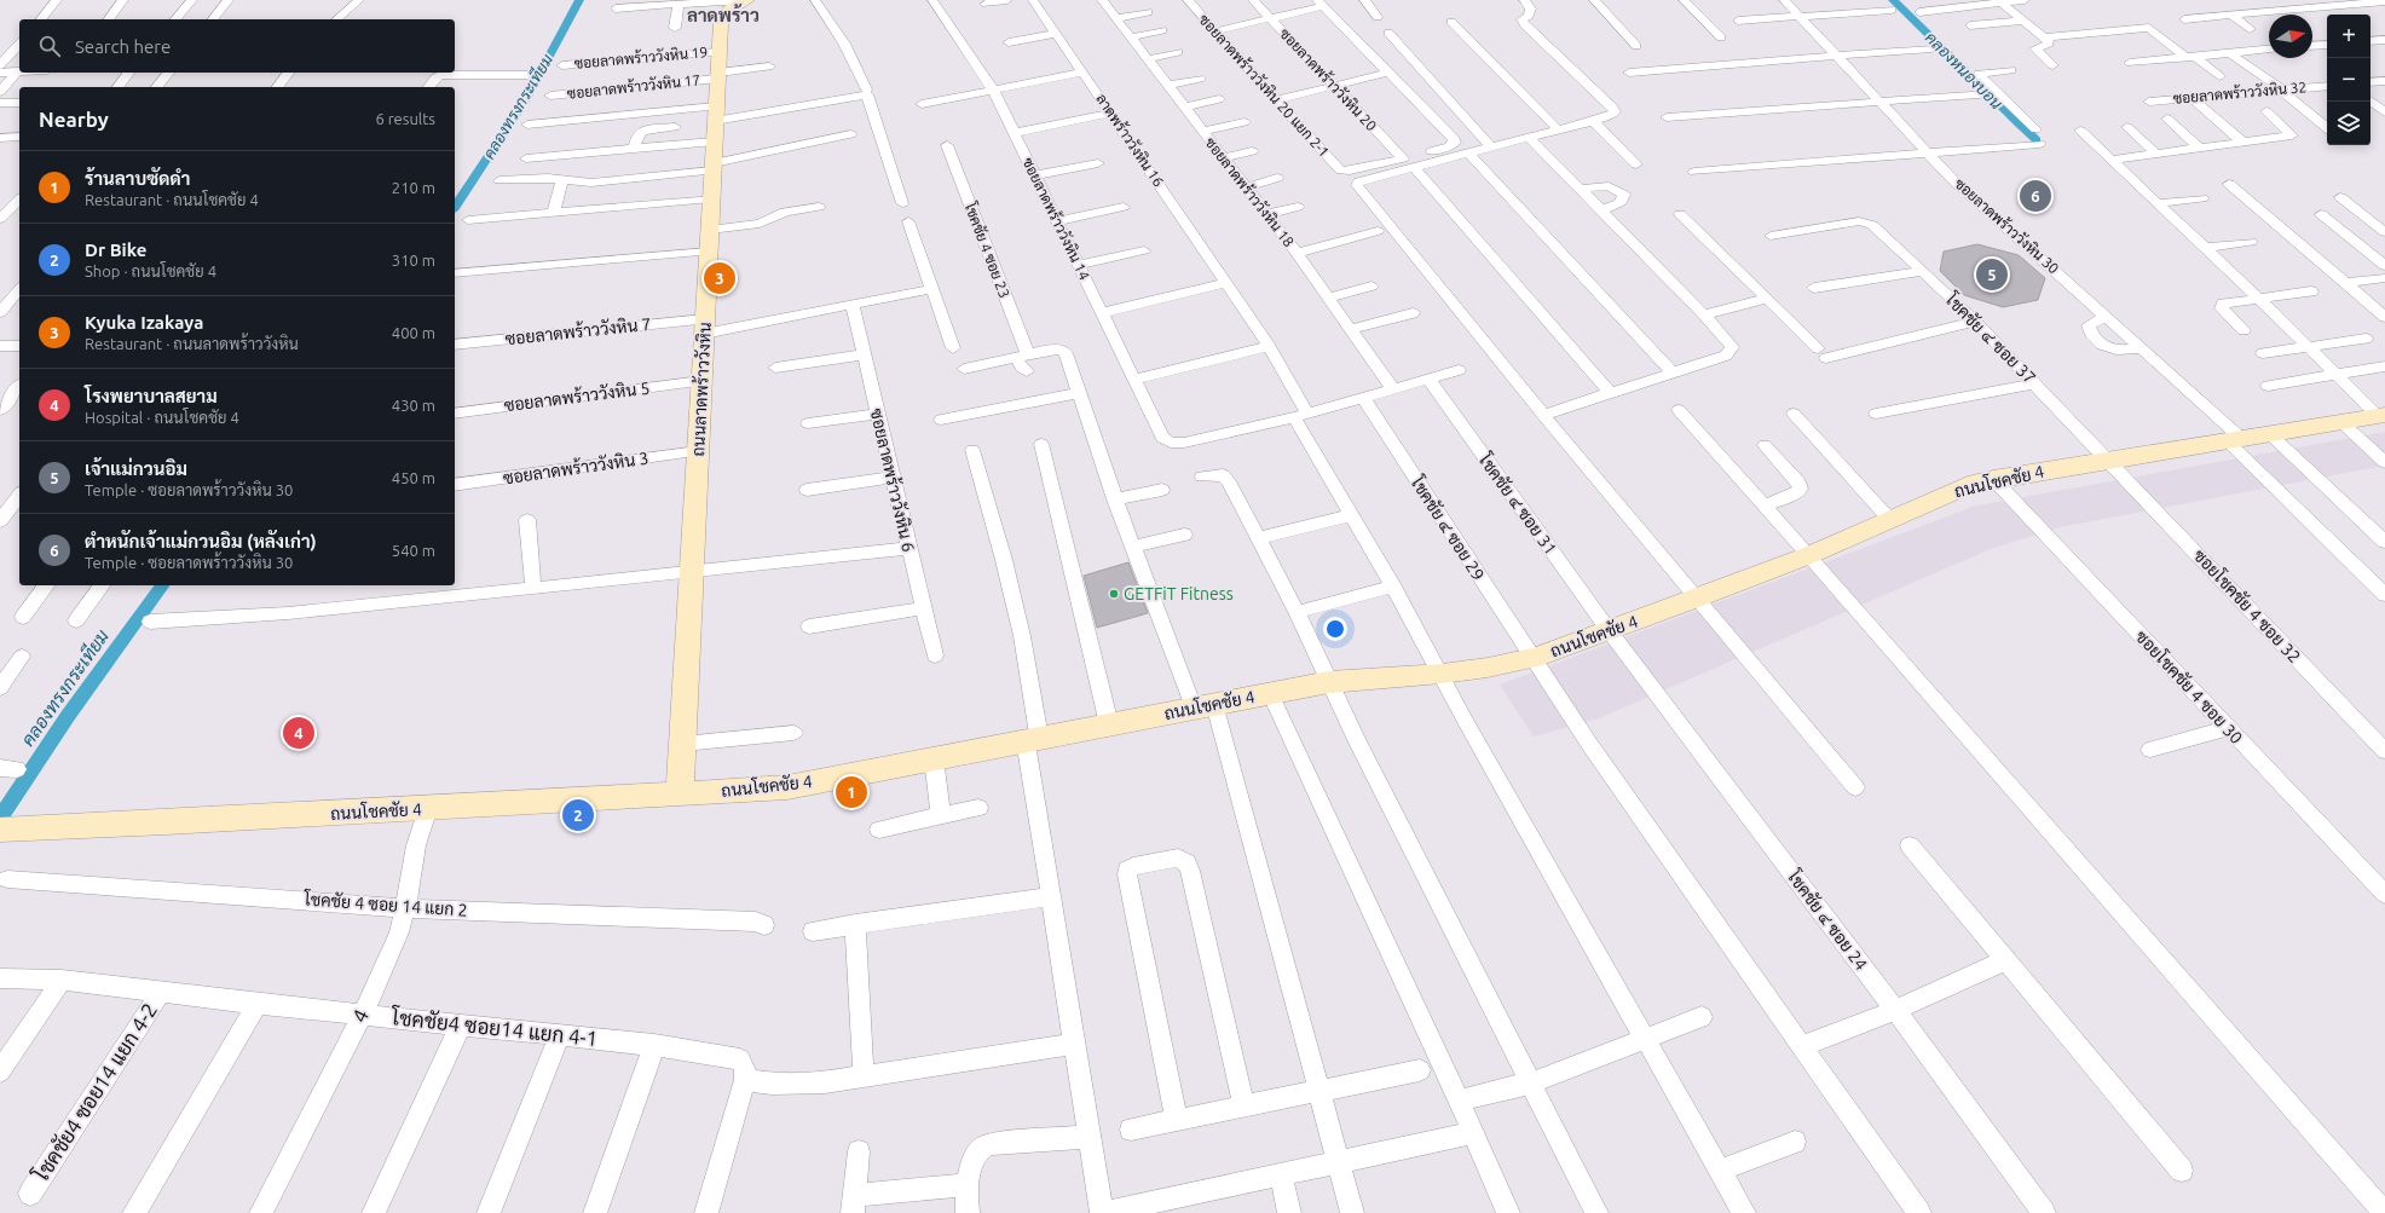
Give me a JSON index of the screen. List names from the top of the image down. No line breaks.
{"streets":{"main road":["ถนนลาดพร้าววังหิน","ถนนโชคชัย 4"],"street":["ซอยลาดพร้าววังหิน 19","ซอยลาดพร้าววังหิน 20","ซอยลาดพร้าววังหิน 20 แยก 2-1","ซอยลาดพร้าววังหิน 17","ซอยลาดพร้าววังหิน 32","ลาดพร้าววังหิน 16","ซอยลาดพร้าววังหิน 18","ซอยลาดพร้าววังหิน 14","ซอยลาดพร้าววังหิน 30","โชคชัย 4 ซอย 23","ซอยลาดพร้าววังหิน 7","โชคชัย ๔ ซอย 37","ซอยลาดพร้าววังหิน 5","ซอยลาดพร้าววังหิน 3","ซอยลาดพร้าววังหิน 6","โชคชัย ๔ ซอย 31","โชคชัย ๔ ซอย 29","ซอยโชคชัย 4 ซอย 32","ซอยโชคชัย 4 ซอย 30","โชคชัย 4 ซอย 14 แยก 2","โชคชัย ๔ ซอย 24","4","โชคชัย4 ซอย14 แยก 4-1","โชคชัย4 ซอย14 แยก 4-2"]},"crossings":[["ซอยลาดพร้าววังหิน 19","ถนนลาดพร้าววังหิน"],["ซอยลาดพร้าววังหิน 20","ซอยลาดพร้าววังหิน 20 แยก 2-1"],["ซอยลาดพร้าววังหิน 17","ถนนลาดพร้าววังหิน"],["ลาดพร้าววังหิน 16","ซอยลาดพร้าววังหิน 14"],["ลาดพร้าววังหิน 16","ถนนโชคชัย 4"],["ซอยลาดพร้าววังหิน 30","ถนนโชคชัย 4"],["ซอยลาดพร้าววังหิน 7","ถนนลาดพร้าววังหิน"],["ซอยลาดพร้าววังหิน 7","ซอยลาดพร้าววังหิน 6"],["โชคชัย ๔ ซอย 37","ถนนโชคชัย 4"],["โชคชัย ๔ ซอย 37","ซอยโชคชัย 4 ซอย 32"],["ถนนลาดพร้าววังหิน","ซอยลาดพร้าววังหิน 5"],["ถนนลาดพร้าววังหิน","ซอยลาดพร้าววังหิน 3"],["ถนนลาดพร้าววังหิน","ถนนโชคชัย 4"],["ถนนโชคชัย 4","โชคชัย ๔ ซอย 31"],["ถนนโชคชัย 4","โชคชัย ๔ ซอย 29"],["ถนนโชคชัย 4","ซอยโชคชัย 4 ซอย 32"],["ถนนโชคชัย 4","ซอยโชคชัย 4 ซอย 30"],["ถนนโชคชัย 4","โชคชัย ๔ ซอย 24"],["ถนนโชคชัย 4","4"],["โชคชัย ๔ ซอย 31","โชคชัย ๔ ซอย 24"],["โชคชัย 4 ซอย 14 แยก 2","4"],["4","โชคชัย4 ซอย14 แยก 4-1"],["โชคชัย4 ซอย14 แยก 4-1","โชคชัย4 ซอย14 แยก 4-2"]],"districts":["ลาดพร้าว"],"water":["คลองหนองบอน","คลองทรงกระเทียม"],"places":["GETFiT Fitness"],"north":"right","page":{"map_buttons":["+","−"],"search":"Search here","heading":["Nearby","6 results"],"list":[{"mark":"1","name":"ร้านลาบซัดดำ","note":"Restaurant · ถนนโชคชัย 4","value":"210 m"},{"mark":"2","name":"Dr Bike","note":"Shop · ถนนโชคชัย 4","value":"310 m"},{"mark":"3","name":"Kyuka Izakaya","note":"Restaurant · ถนนลาดพร้าววังหิน","value":"400 m"},{"mark":"4","name":"โรงพยาบาลสยาม","note":"Hospital · ถนนโชคชัย 4","value":"430 m"},{"mark":"5","name":"เจ้าแม่กวนอิม","note":"Temple · ซอยลาดพร้าววังหิน 30","value":"450 m"},{"mark":"6","name":"ตำหนักเจ้าแม่กวนอิม (หลังเก่า)","note":"Temple · ซอยลาดพร้าววังหิน 30","value":"540 m"}],"pins":["6","5","3","4","1","2"]}}
